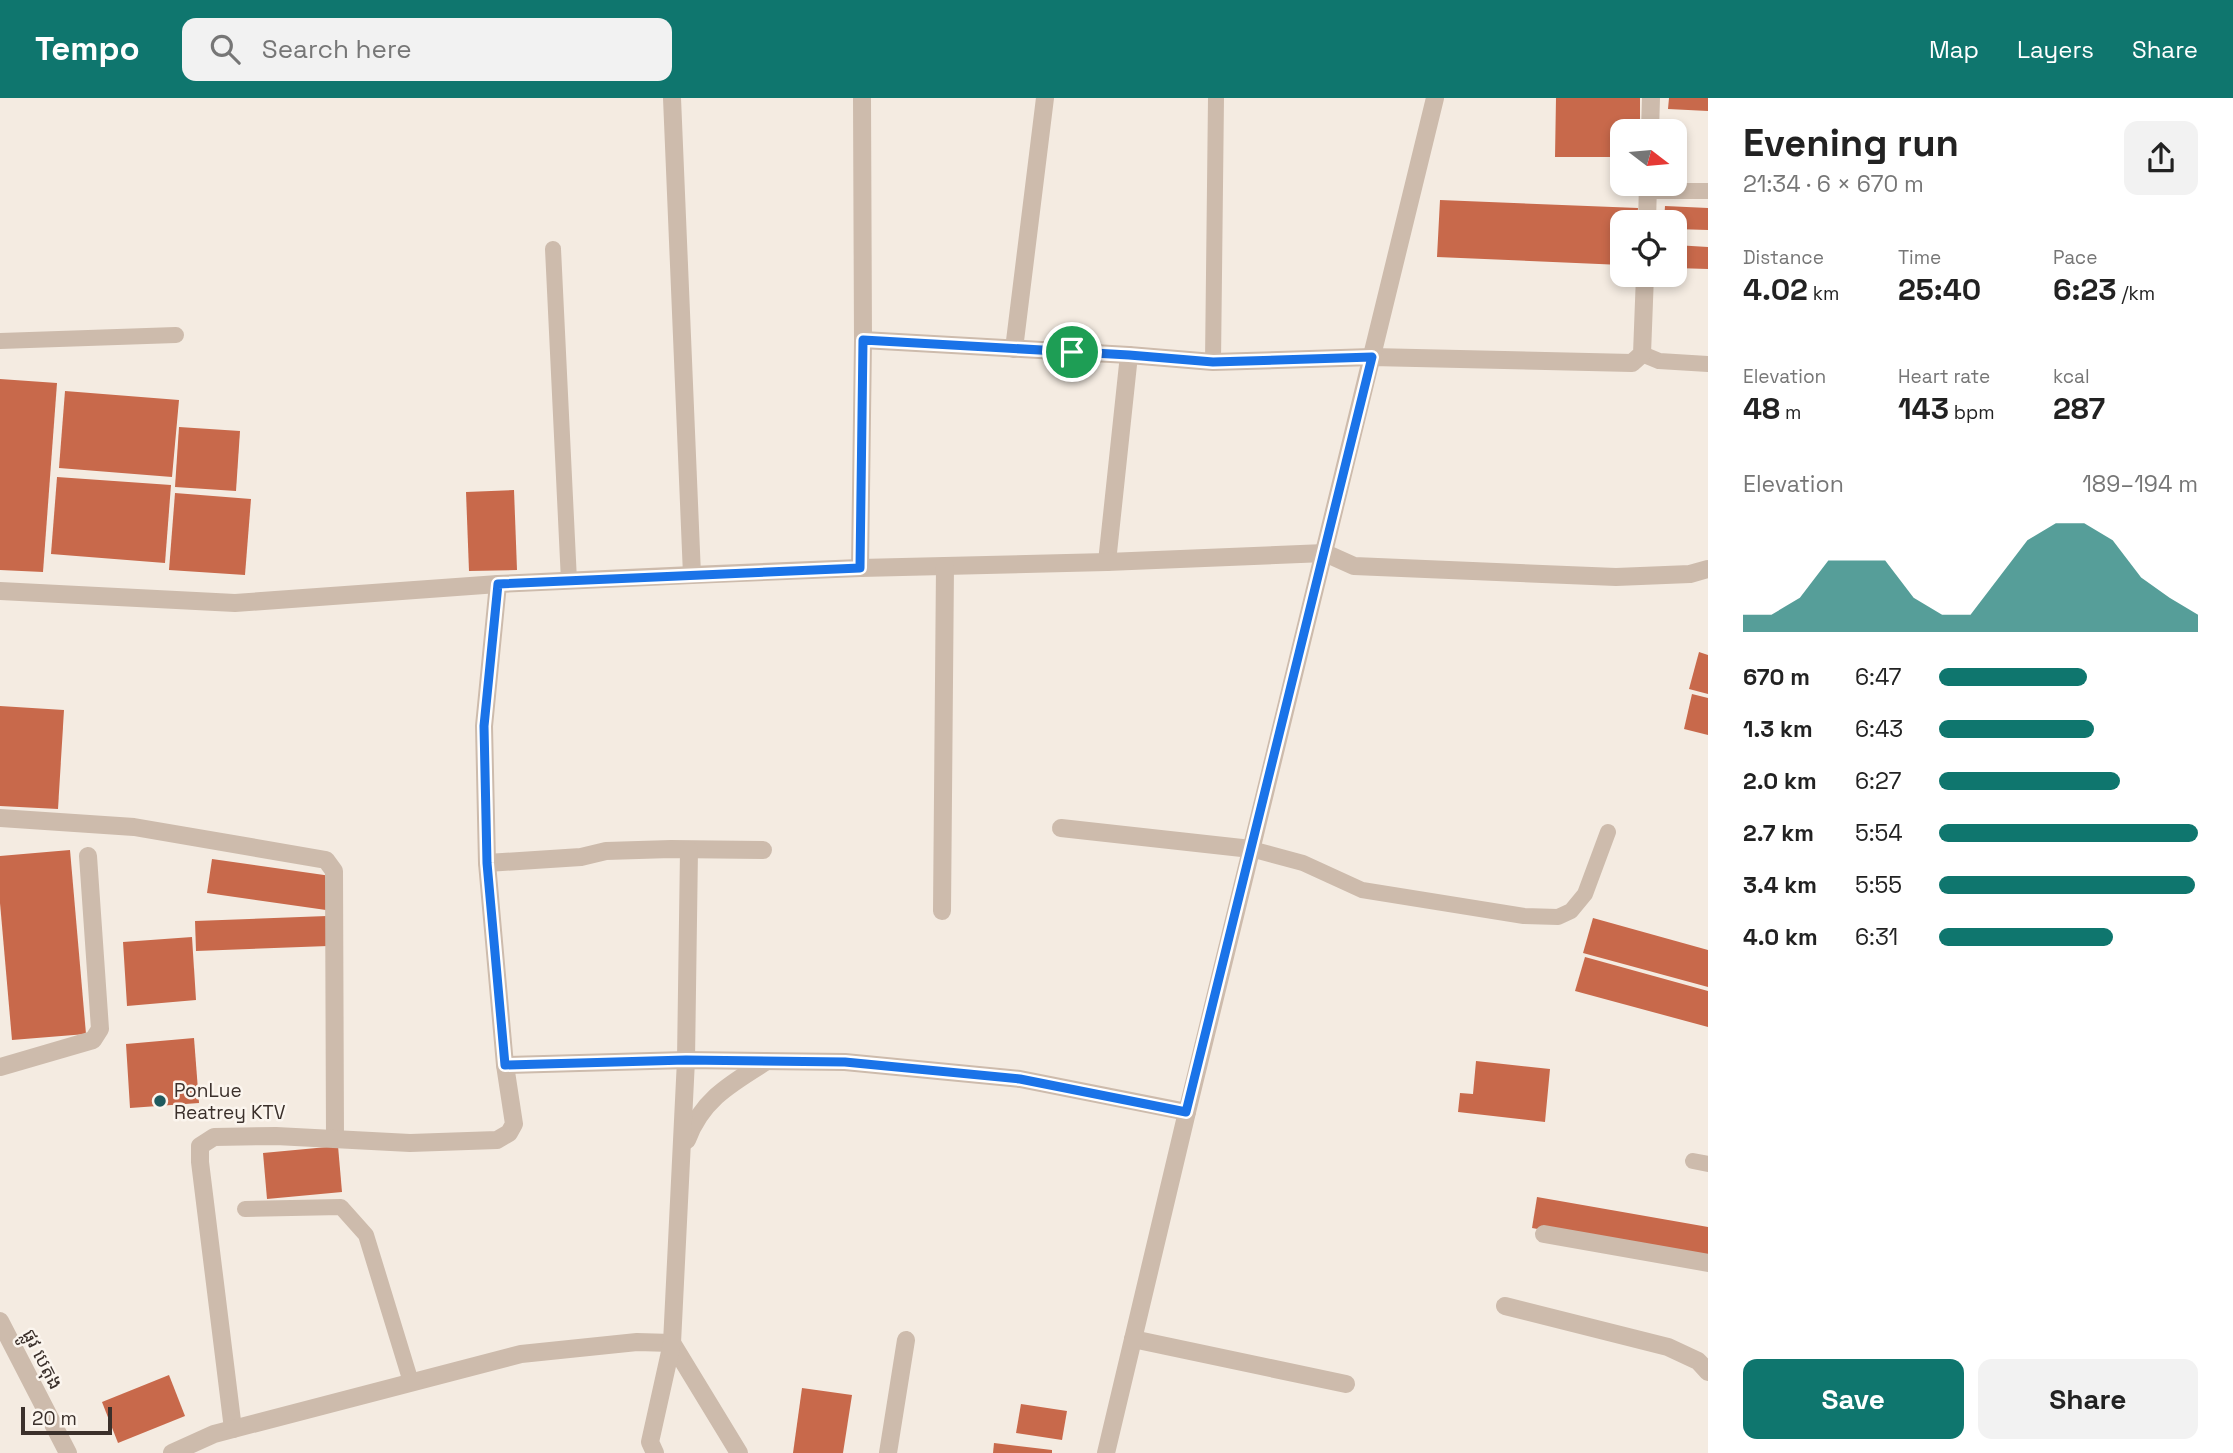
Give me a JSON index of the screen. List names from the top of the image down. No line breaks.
{"streets":{"street":["ផ្លូវ បេតុង"]},"places":["PonLue Reatrey KTV"],"scale_bar":"20 m","north":"right","page":{"header":"Tempo","search":"Search here","nav":["Map","Layers","Share"],"heading":["Evening run","21:34 · 6 × 670 m"],"stats":[["Distance","4.02 km"],["Time","25:40"],["Pace","6:23 /km"],["Elevation","48 m"],["Heart rate","143 bpm"],["kcal","287"]],"chart":["Elevation","189–194 m"],"list":[{"name":"670 m","note":"6:47"},{"name":"1.3 km","note":"6:43"},{"name":"2.0 km","note":"6:27"},{"name":"2.7 km","note":"5:54"},{"name":"3.4 km","note":"5:55"},{"name":"4.0 km","note":"6:31"}],"buttons":["Save","Share"],"scale":"20 m"}}
